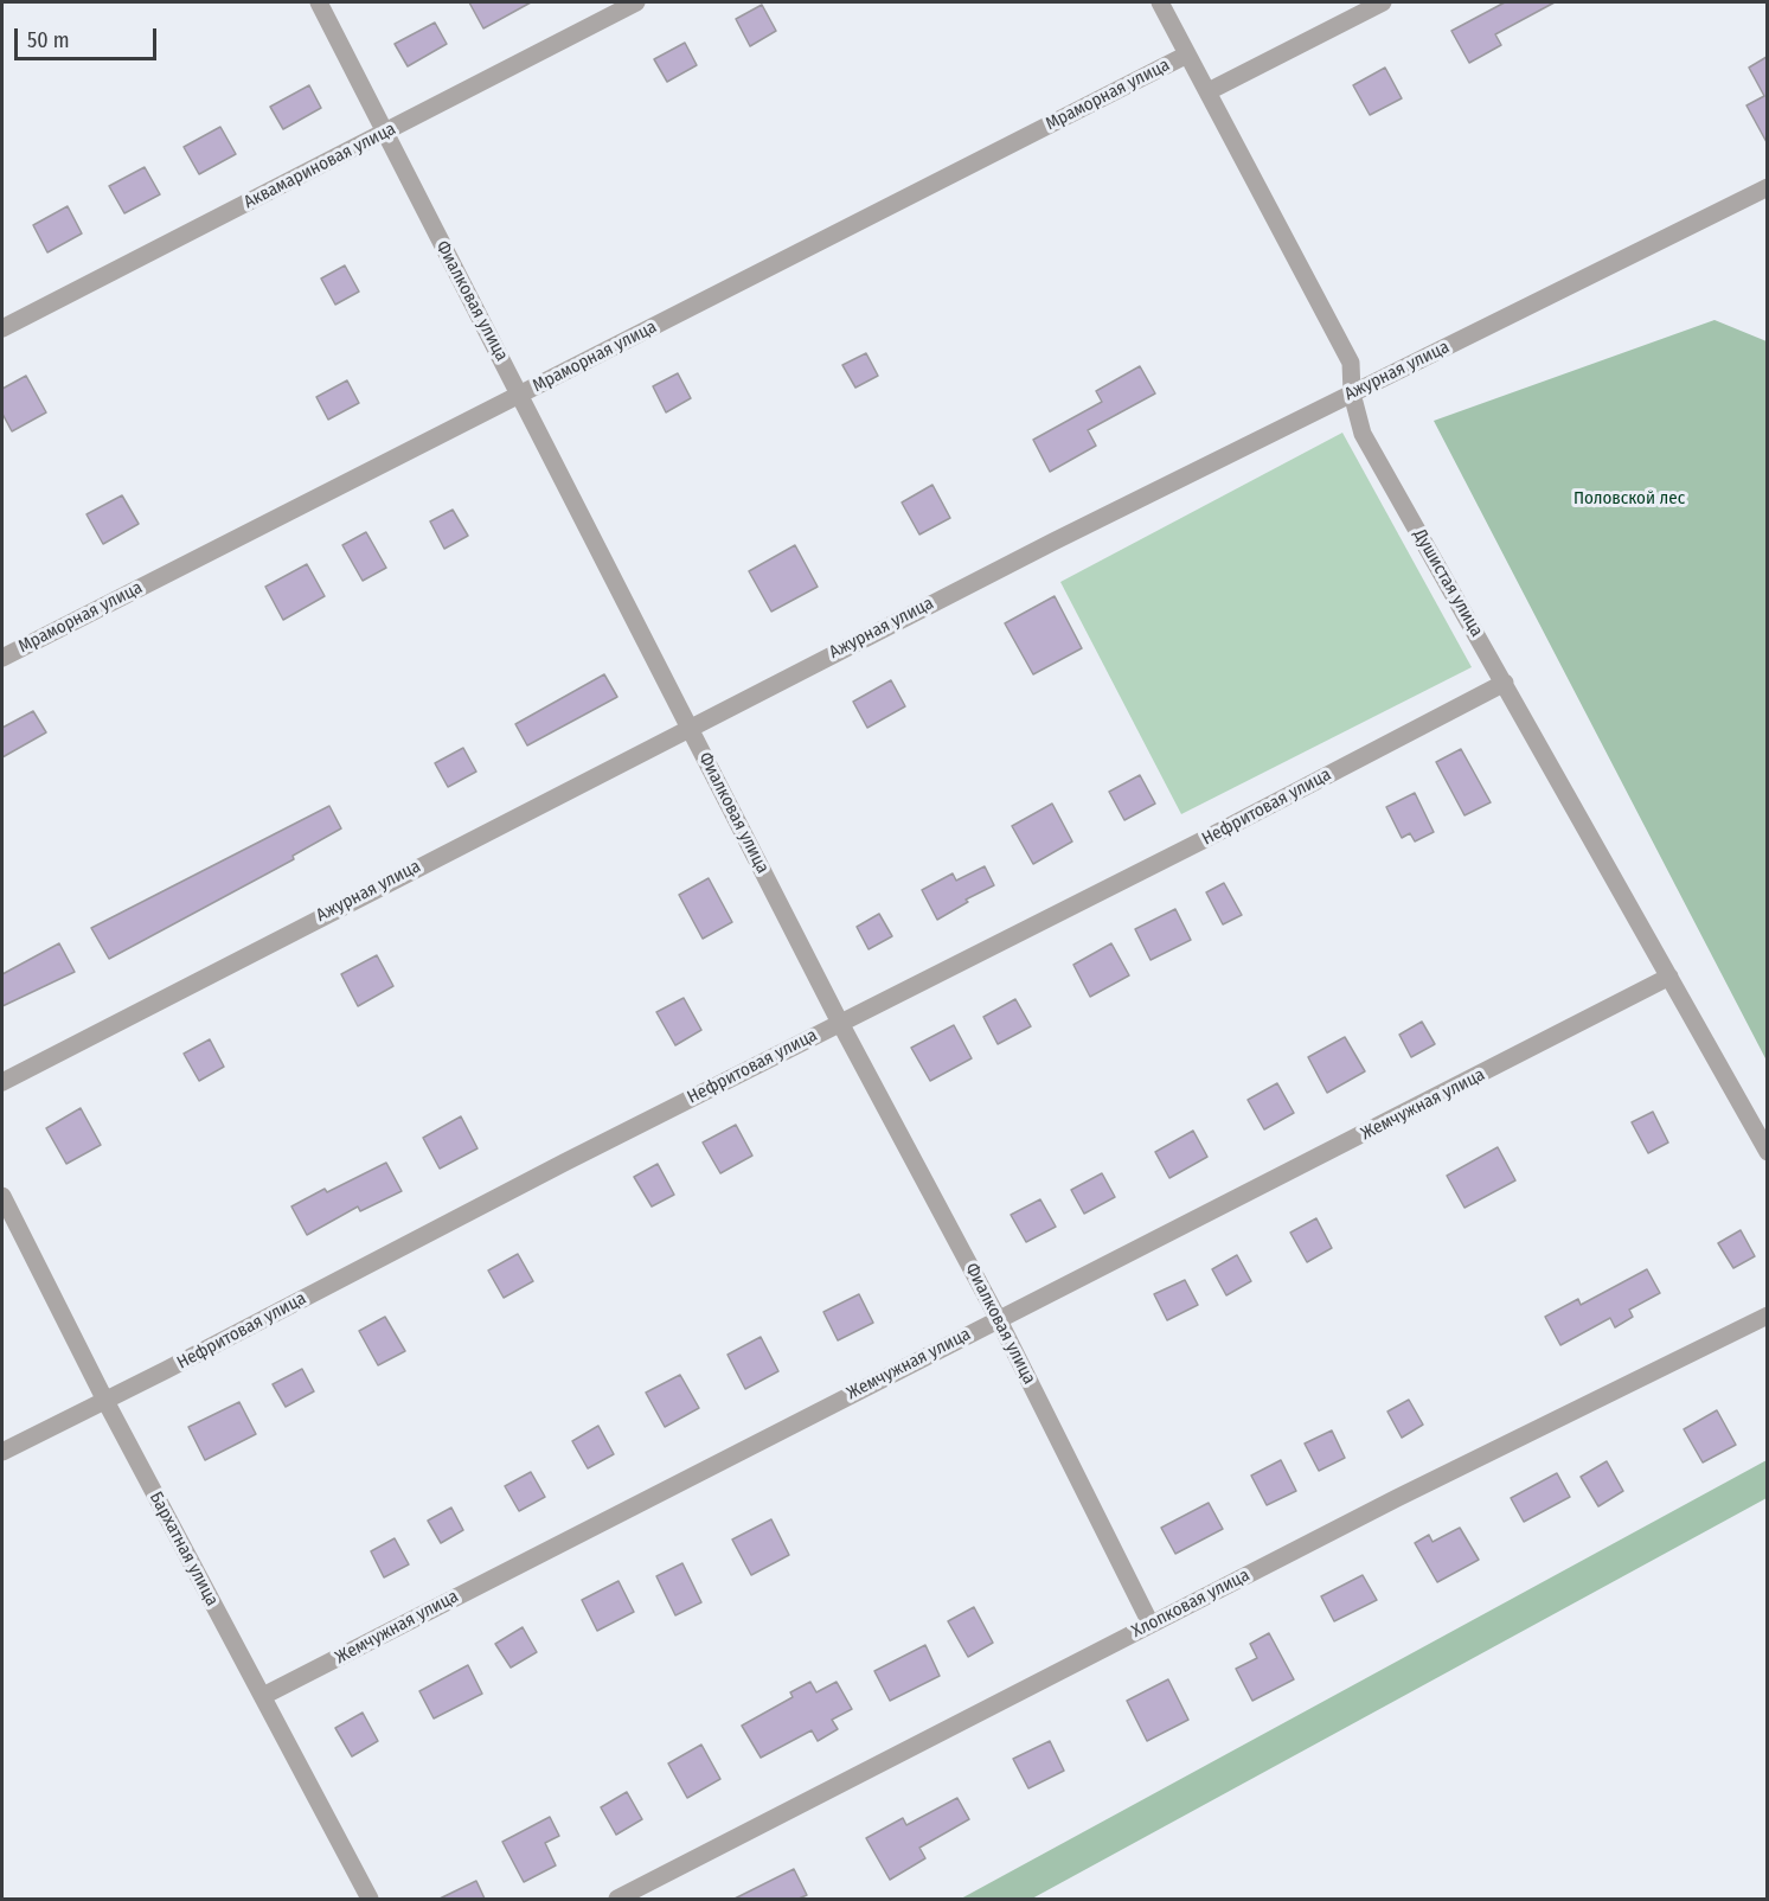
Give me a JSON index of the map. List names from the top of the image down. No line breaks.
{"streets":{"street":["Мраморная улица","Аквамариновая улица","Фиалковая улица","Ажурная улица","Душистая улица","Нефритовая улица","Жемчужная улица","Бархатная улица","Хлопковая улица"]},"crossings":[["Мраморная улица","Фиалковая улица"],["Мраморная улица","Душистая улица"],["Аквамариновая улица","Фиалковая улица"],["Фиалковая улица","Ажурная улица"],["Фиалковая улица","Нефритовая улица"],["Фиалковая улица","Жемчужная улица"],["Фиалковая улица","Хлопковая улица"],["Ажурная улица","Душистая улица"],["Душистая улица","Нефритовая улица"],["Душистая улица","Жемчужная улица"],["Нефритовая улица","Бархатная улица"],["Жемчужная улица","Бархатная улица"]],"parks":["Половской лес"],"scale_bar":"50 m"}
